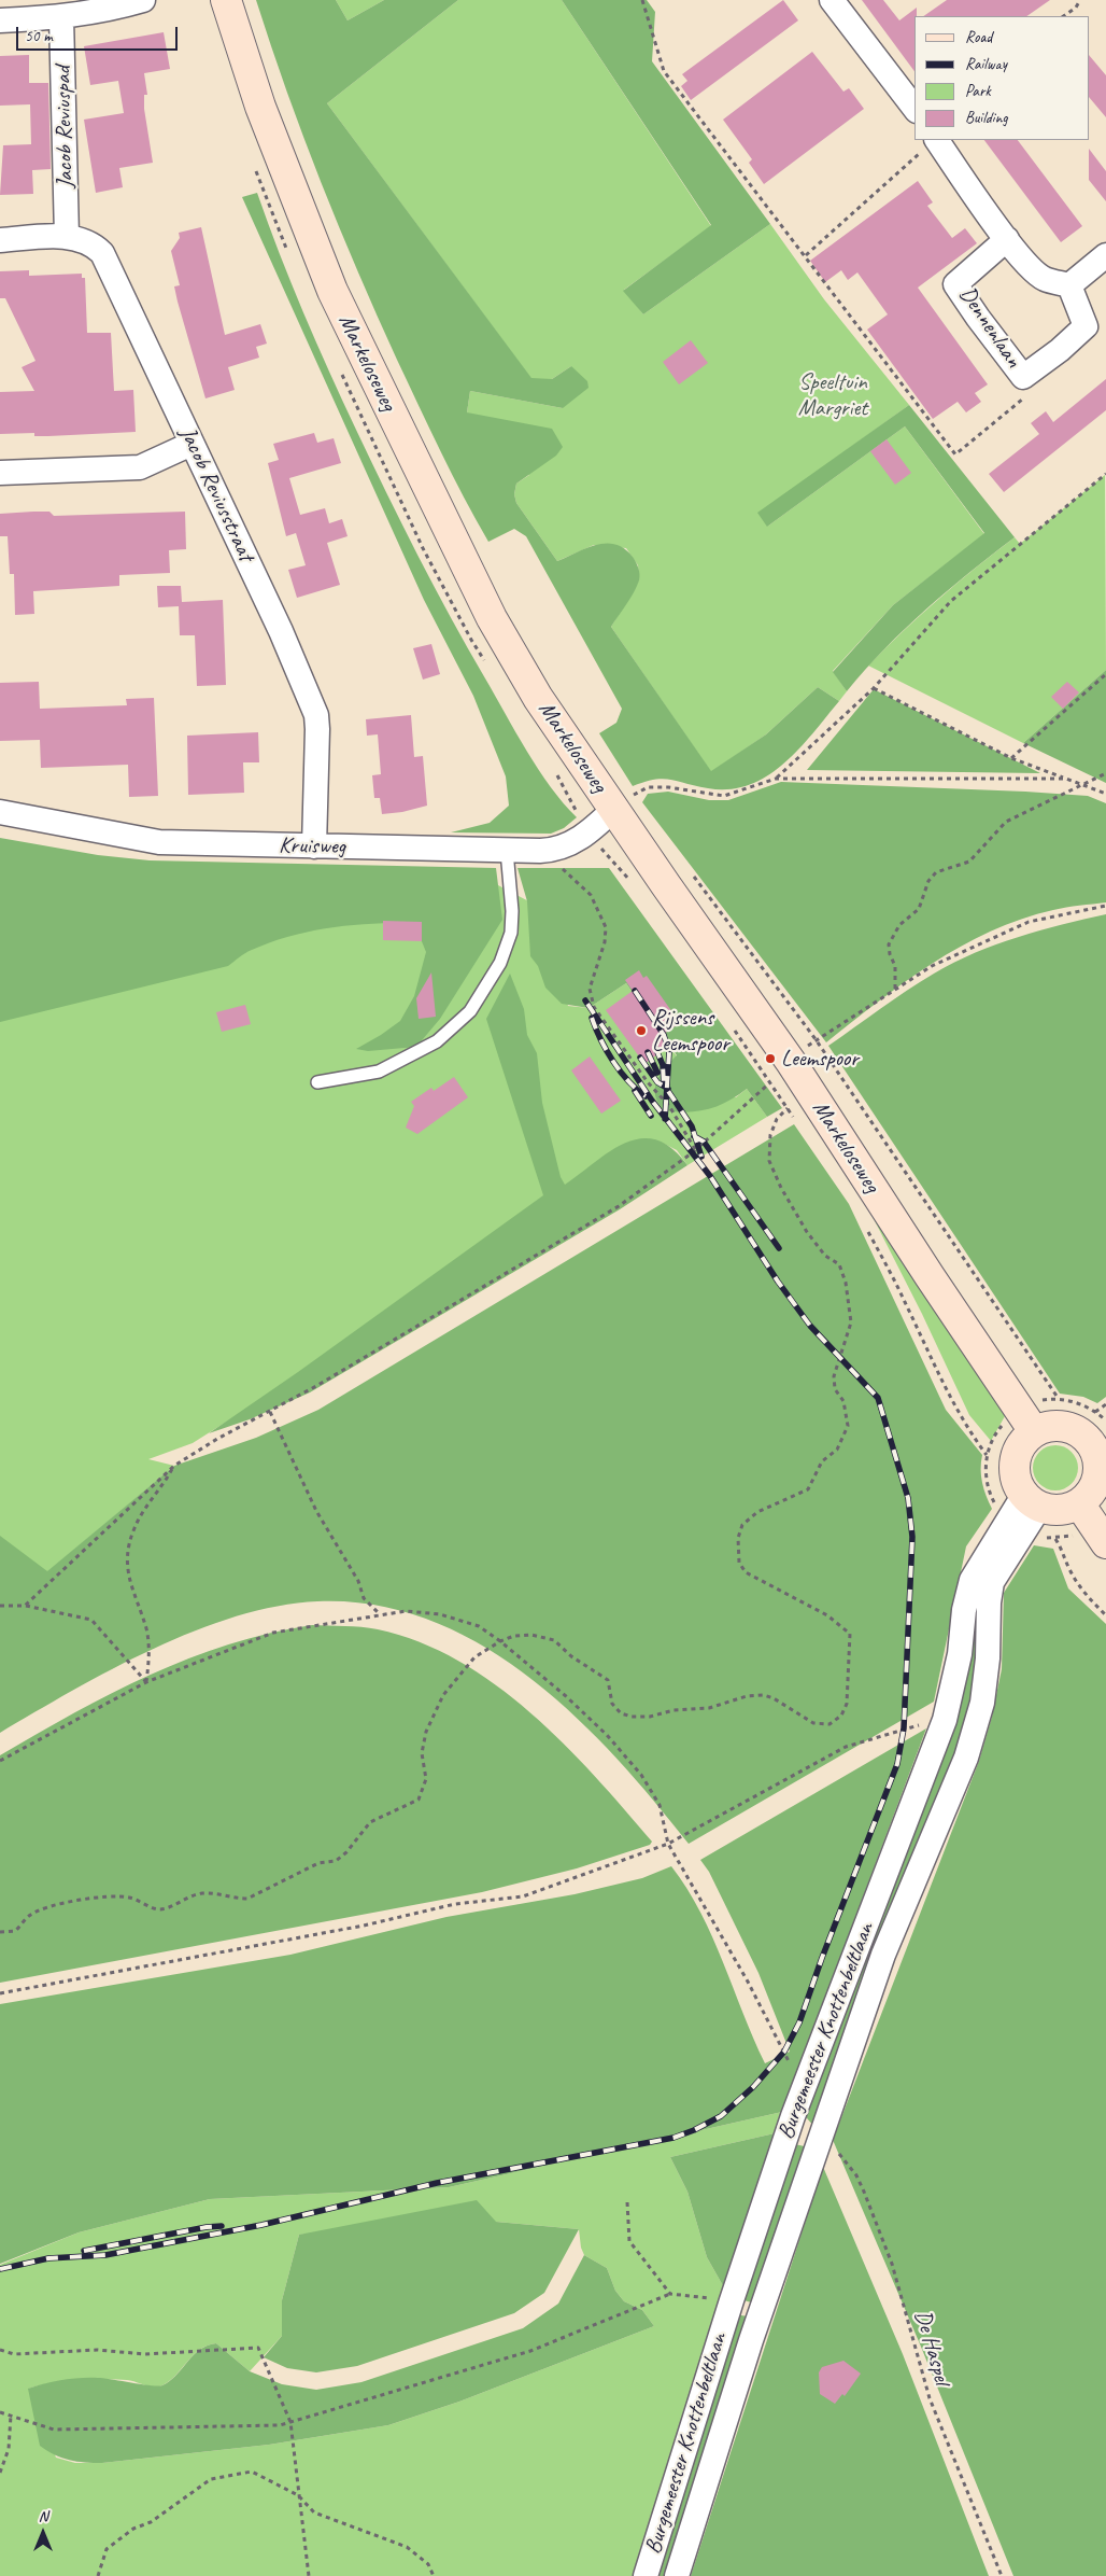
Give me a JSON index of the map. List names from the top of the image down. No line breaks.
{"streets":{"main road":["Markeloseweg"],"street":["Jacob Reviuspad","Dennenlaan","Jacob Reviusstraat","Kruisweg","Burgemeester Knottenbeltlaan"],"path":["De Haspel"]},"crossings":[["Jacob Reviuspad","Jacob Reviusstraat"],["Markeloseweg","Kruisweg"],["Markeloseweg","Burgemeester Knottenbeltlaan"],["Jacob Reviusstraat","Kruisweg"],["Burgemeester Knottenbeltlaan","De Haspel"]],"parks":["Speeltuin Margriet"],"places":["Rijssens Leemspoor","Leemspoor"],"legend":["Road","Railway","Park","Building"],"scale_bar":"50 m","north":"top"}
